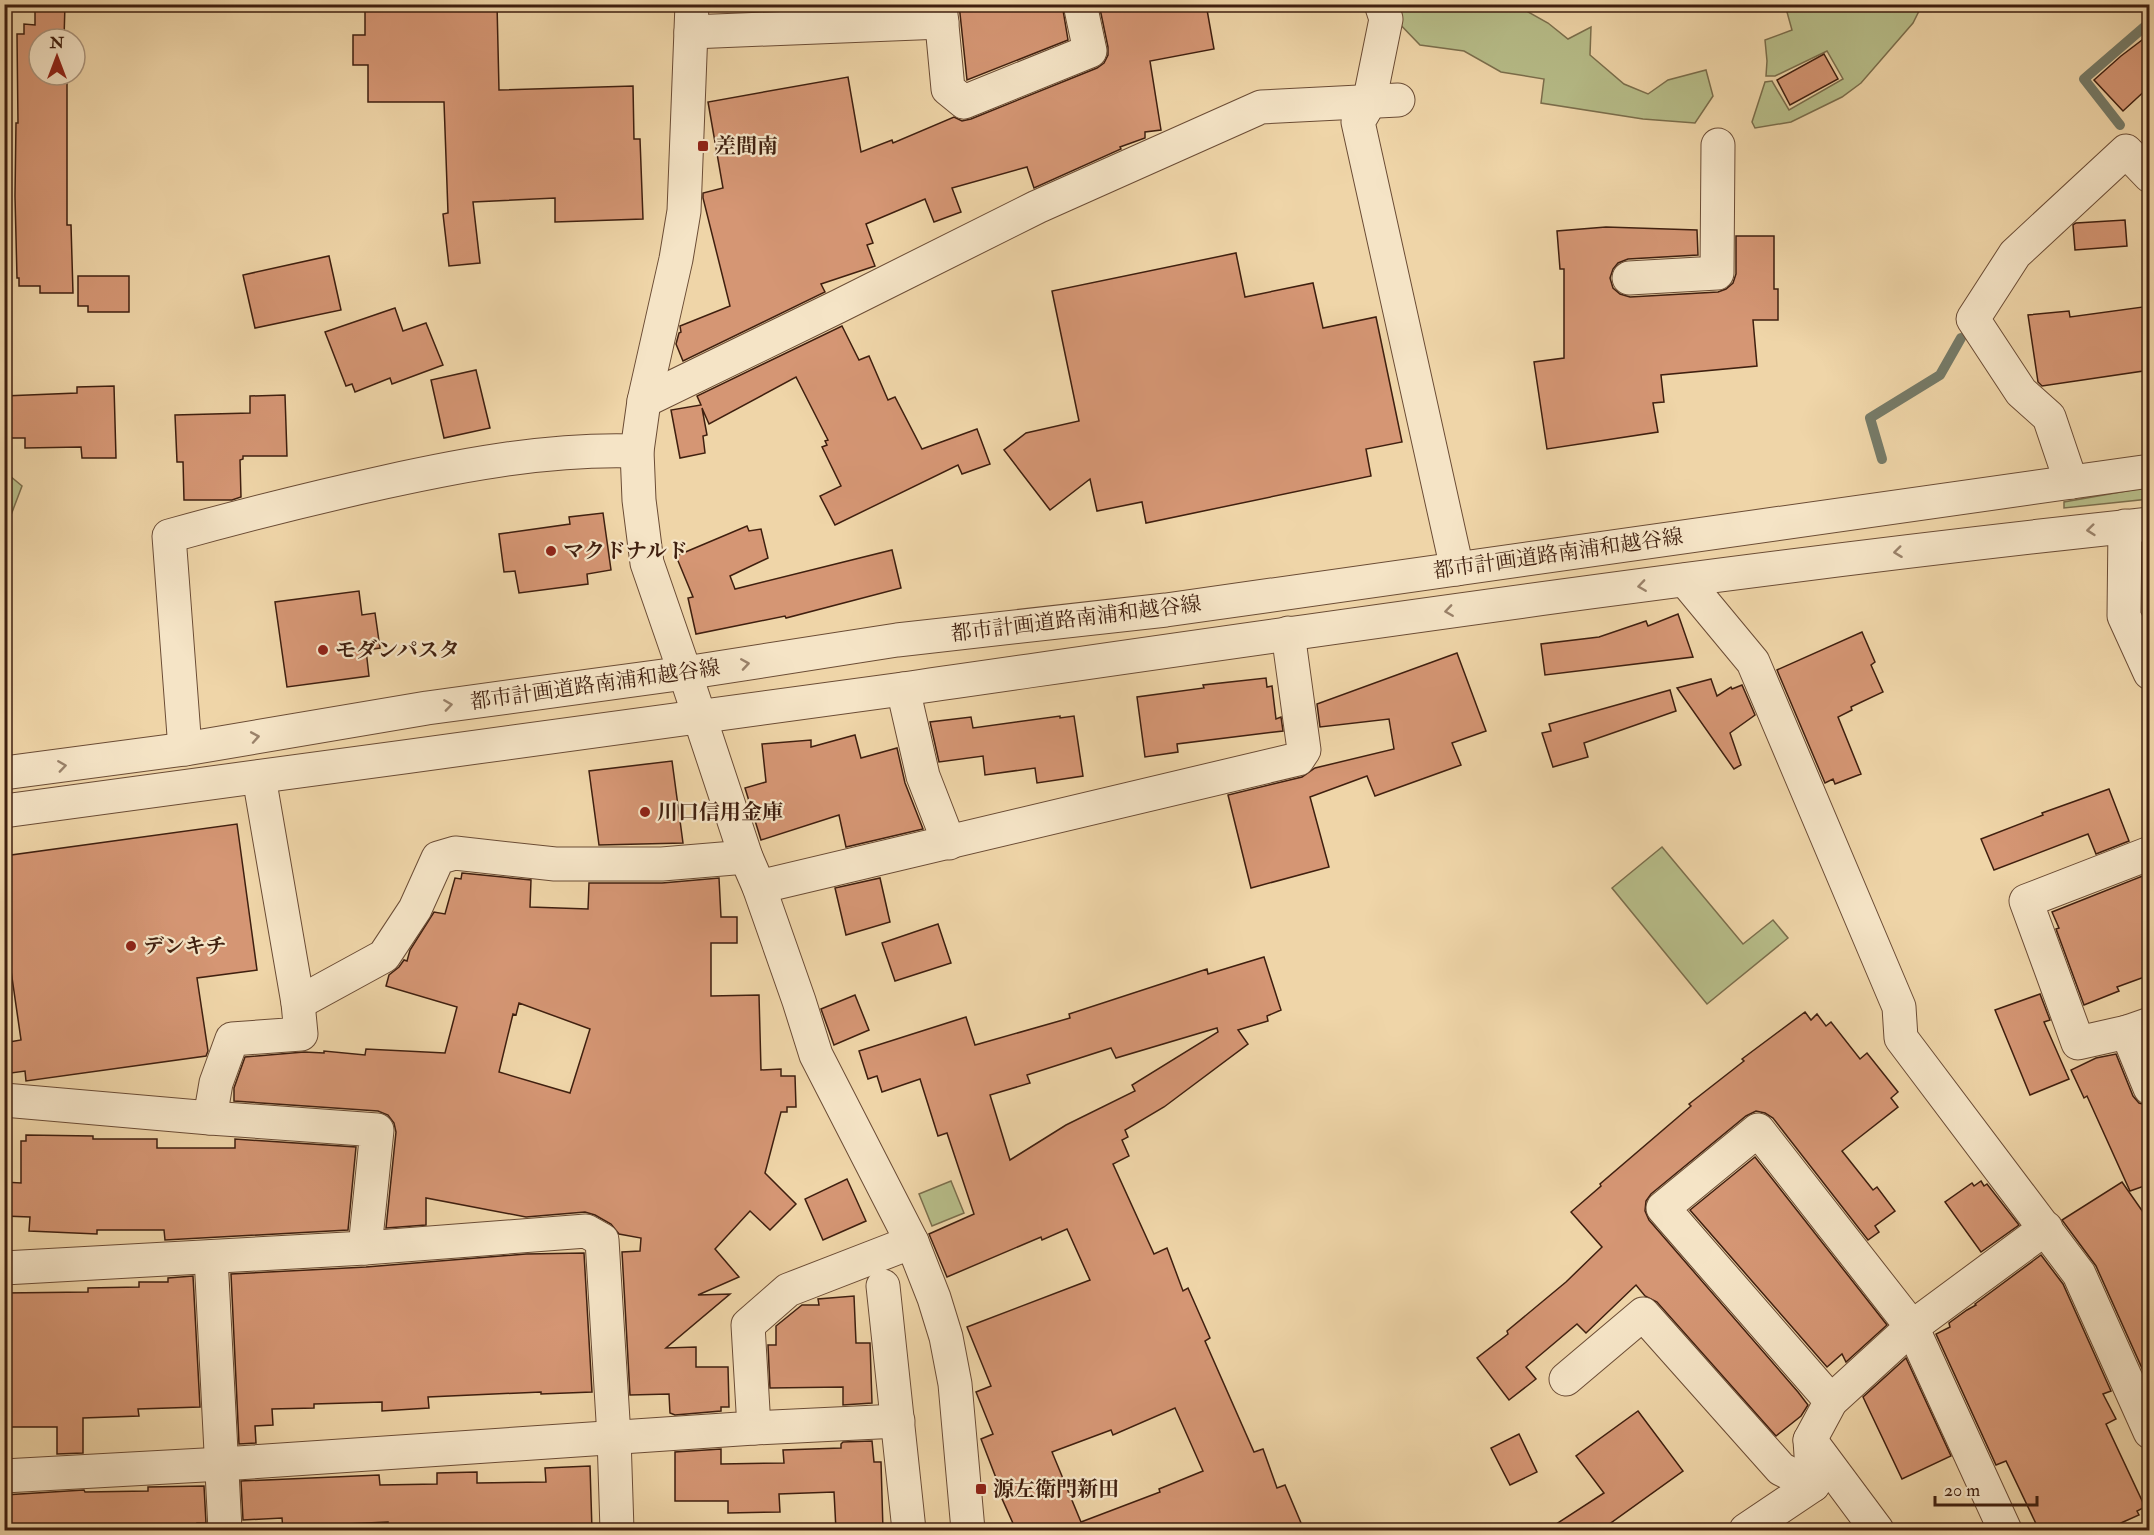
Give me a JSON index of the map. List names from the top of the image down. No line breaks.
{"streets":{"street":["都市計画道路南浦和越谷線"]},"places":{"transit":["差間南","源左衛門新田"],"other":["マクドナルド","モダンパスタ","川口信用金庫","デンキチ"]},"scale_bar":"20 m","north":"top"}
